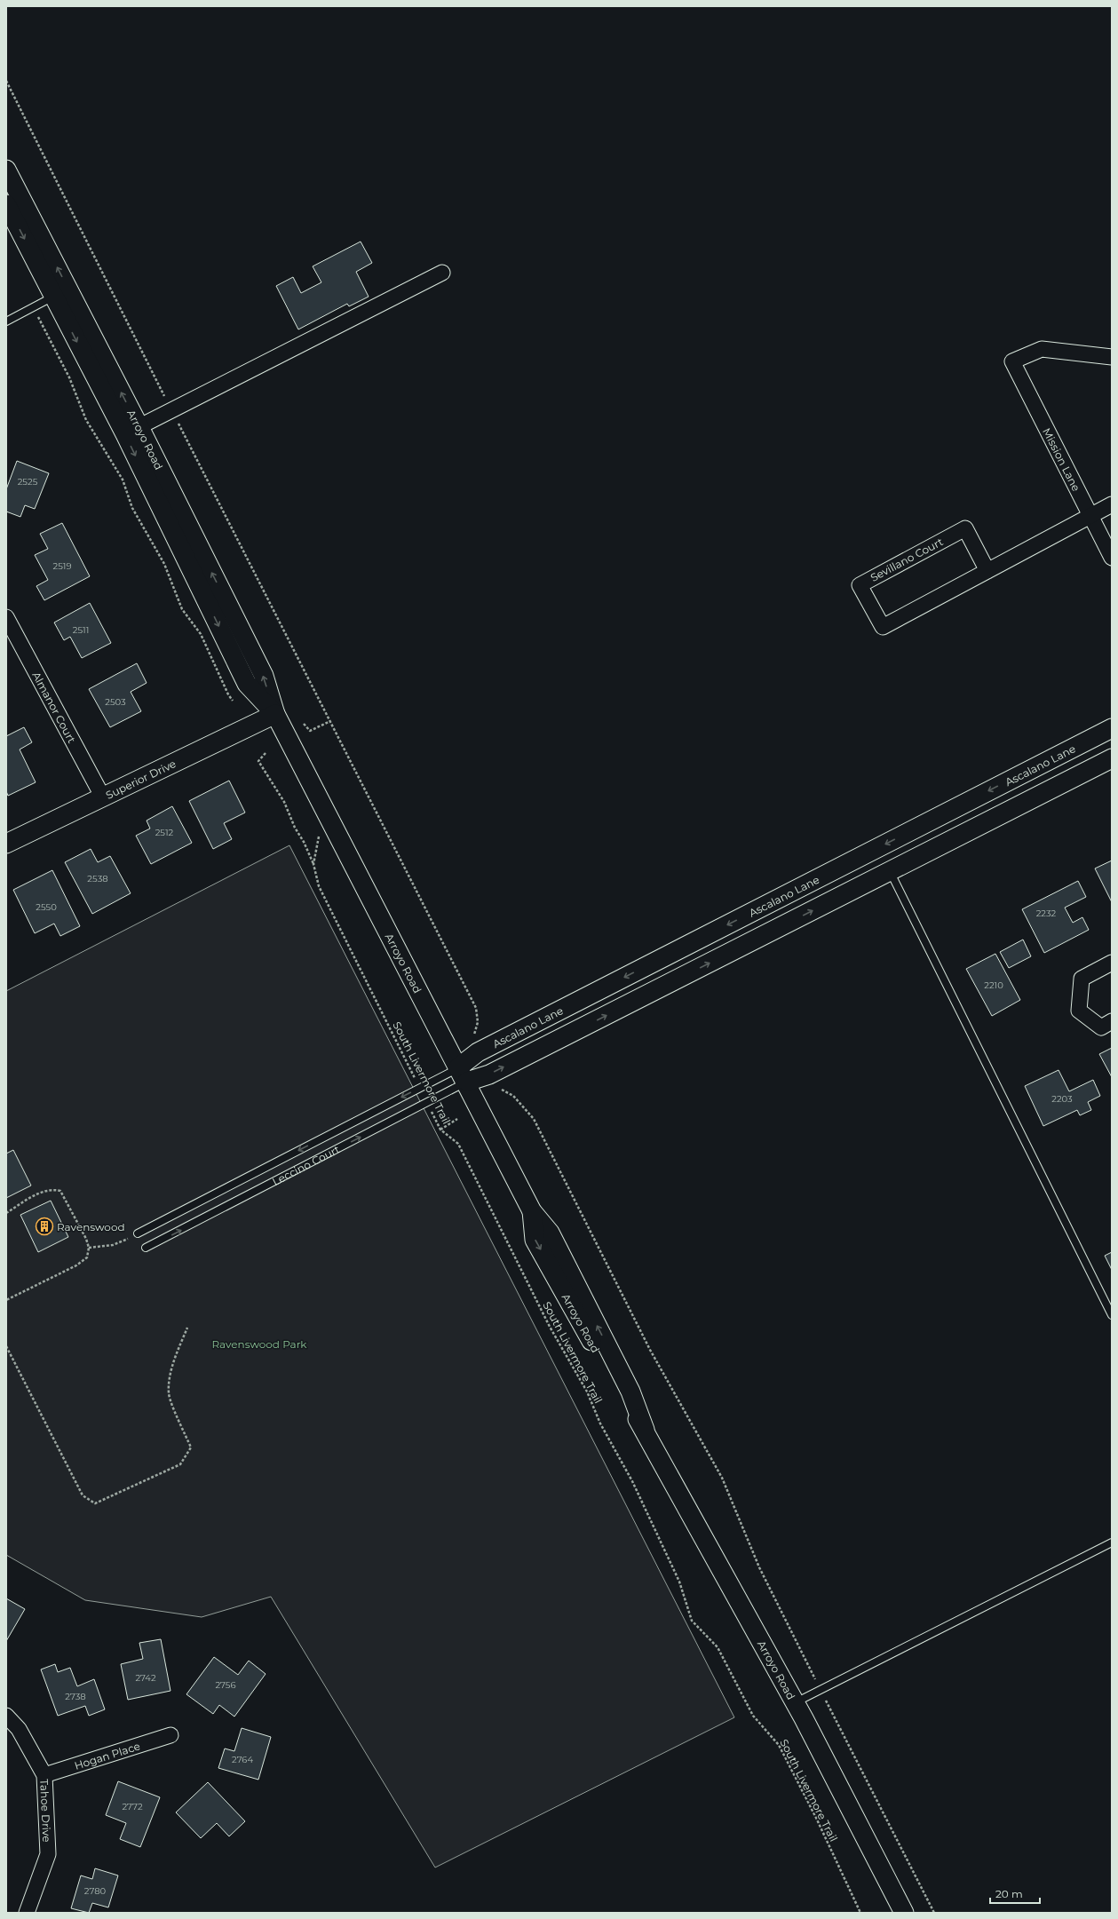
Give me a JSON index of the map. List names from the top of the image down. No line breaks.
{"streets":{"street":["Arroyo Road","Mission Lane","Sevillano Court","Almanor Court","Ascalano Lane","Superior Drive","Hogan Place","Tahoe Drive"],"lane":["Leccino Court"],"path":["South Livermore Trail"]},"crossings":[["Arroyo Road","Ascalano Lane"],["Arroyo Road","Superior Drive"],["Arroyo Road","South Livermore Trail"],["Arroyo Road","Leccino Court"],["Mission Lane","Sevillano Court"],["Almanor Court","Superior Drive"],["Ascalano Lane","Leccino Court"],["South Livermore Trail","Leccino Court"],["Hogan Place","Tahoe Drive"]],"parks":["Ravenswood Park"],"places":{"building":["Ravenswood"]},"house_numbers":["2525","2519","2511","2503","2512","2538","2550","2232","2210","2203","2742","2756","2738","2764","2772","2780"],"scale_bar":"20 m"}
